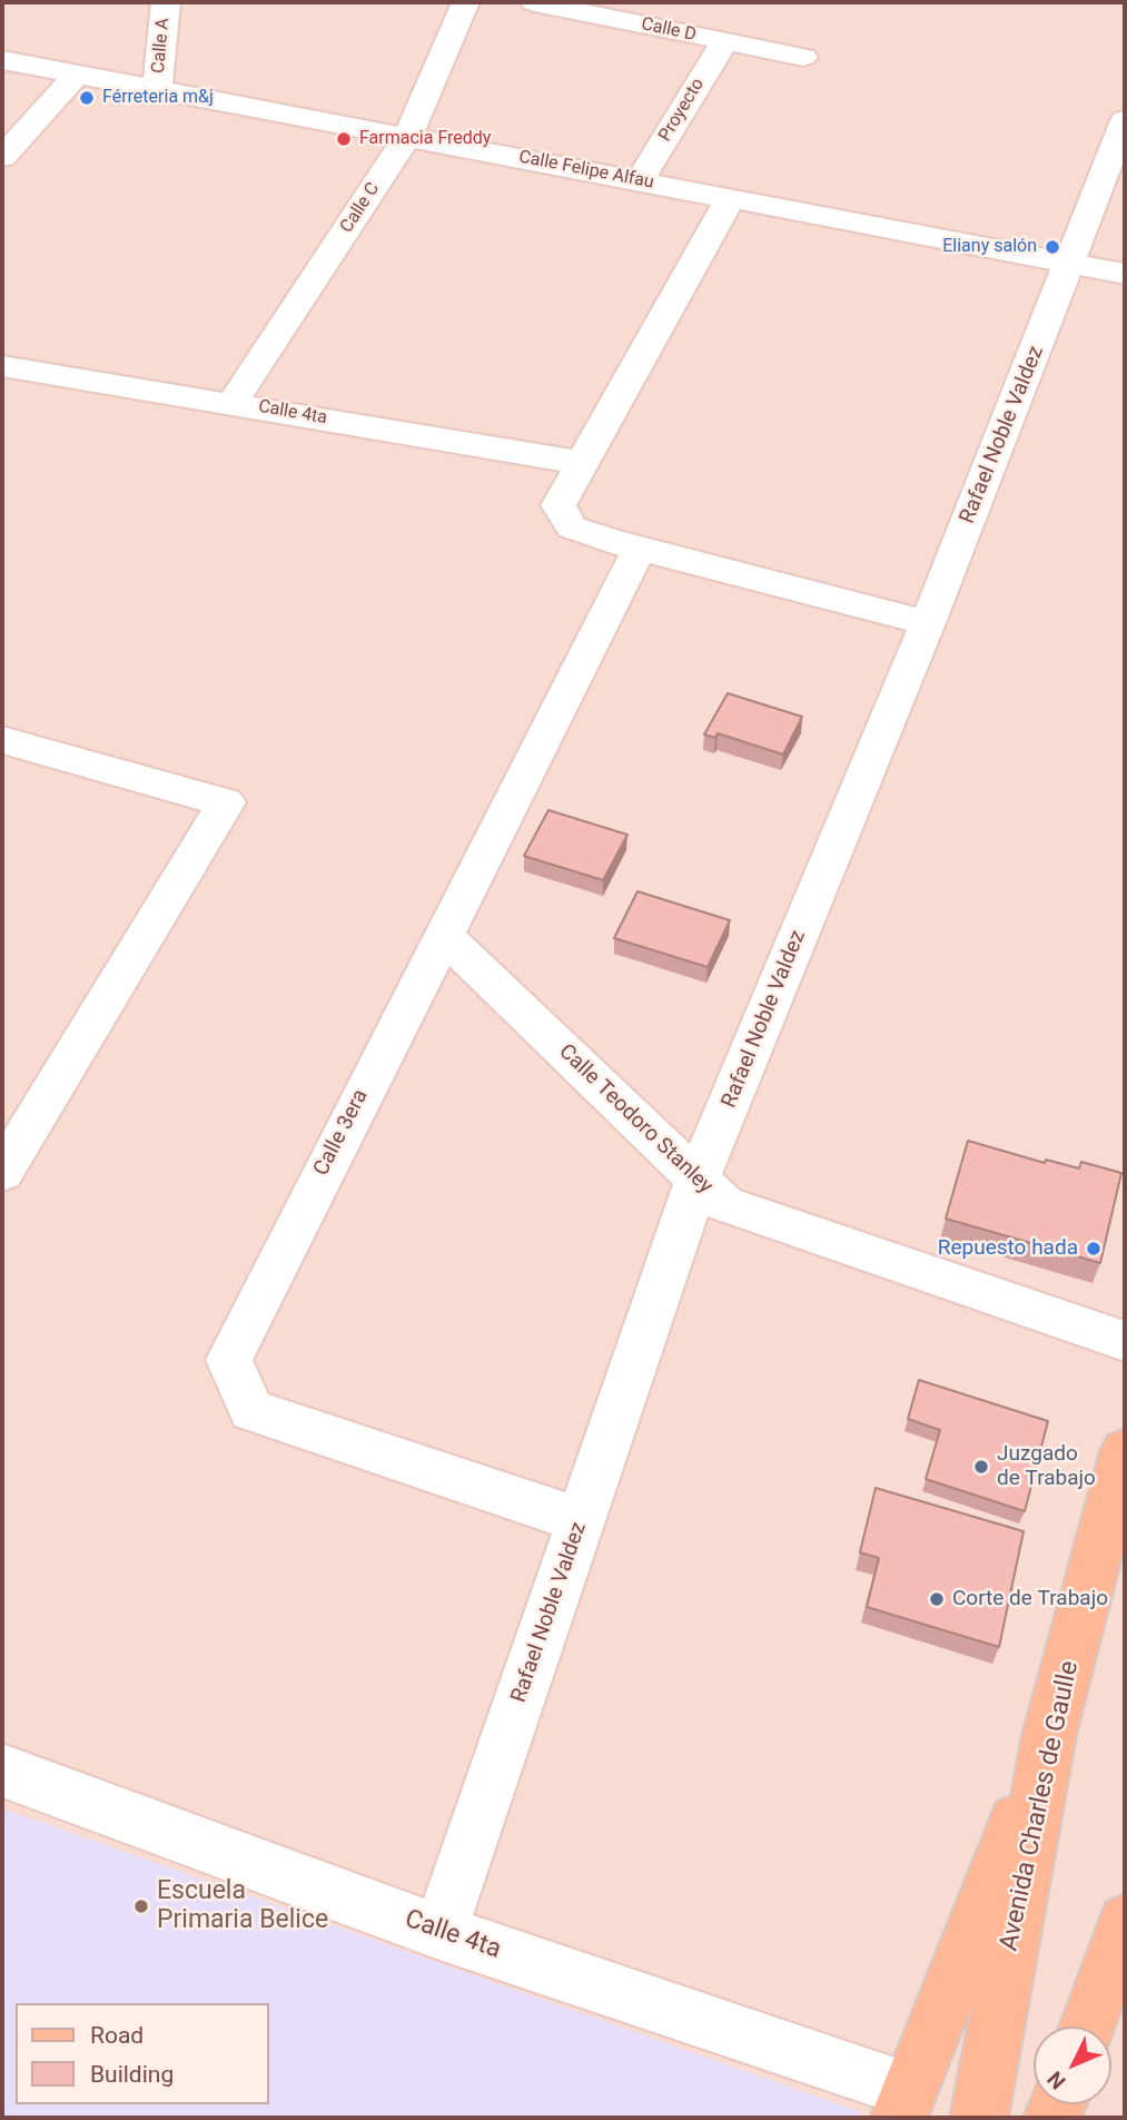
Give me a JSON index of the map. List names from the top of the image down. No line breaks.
{"streets":{"main road":["Avenida Charles de Gaulle"],"street":["Calle D","Calle A","Proyecto","Calle Felipe Alfau","Calle C","Calle 4ta","Rafael Noble Valdez","Calle Teodoro Stanley","Calle 3era"]},"crossings":[["Calle D","Proyecto"],["Calle A","Calle Felipe Alfau"],["Proyecto","Calle Felipe Alfau"],["Calle Felipe Alfau","Calle C"],["Calle Felipe Alfau","Rafael Noble Valdez"],["Calle C","Calle 4ta"],["Calle 4ta","Rafael Noble Valdez"],["Rafael Noble Valdez","Calle Teodoro Stanley"],["Rafael Noble Valdez","Calle 3era"],["Calle Teodoro Stanley","Calle 3era"]],"places":["Férreteria m&j","Farmacia Freddy","Eliany salón","Repuesto hada","Juzgado de Trabajo","Corte de Trabajo","Escuela Primaria Belice"],"legend":["Road","Building"],"north":"bottom left"}
